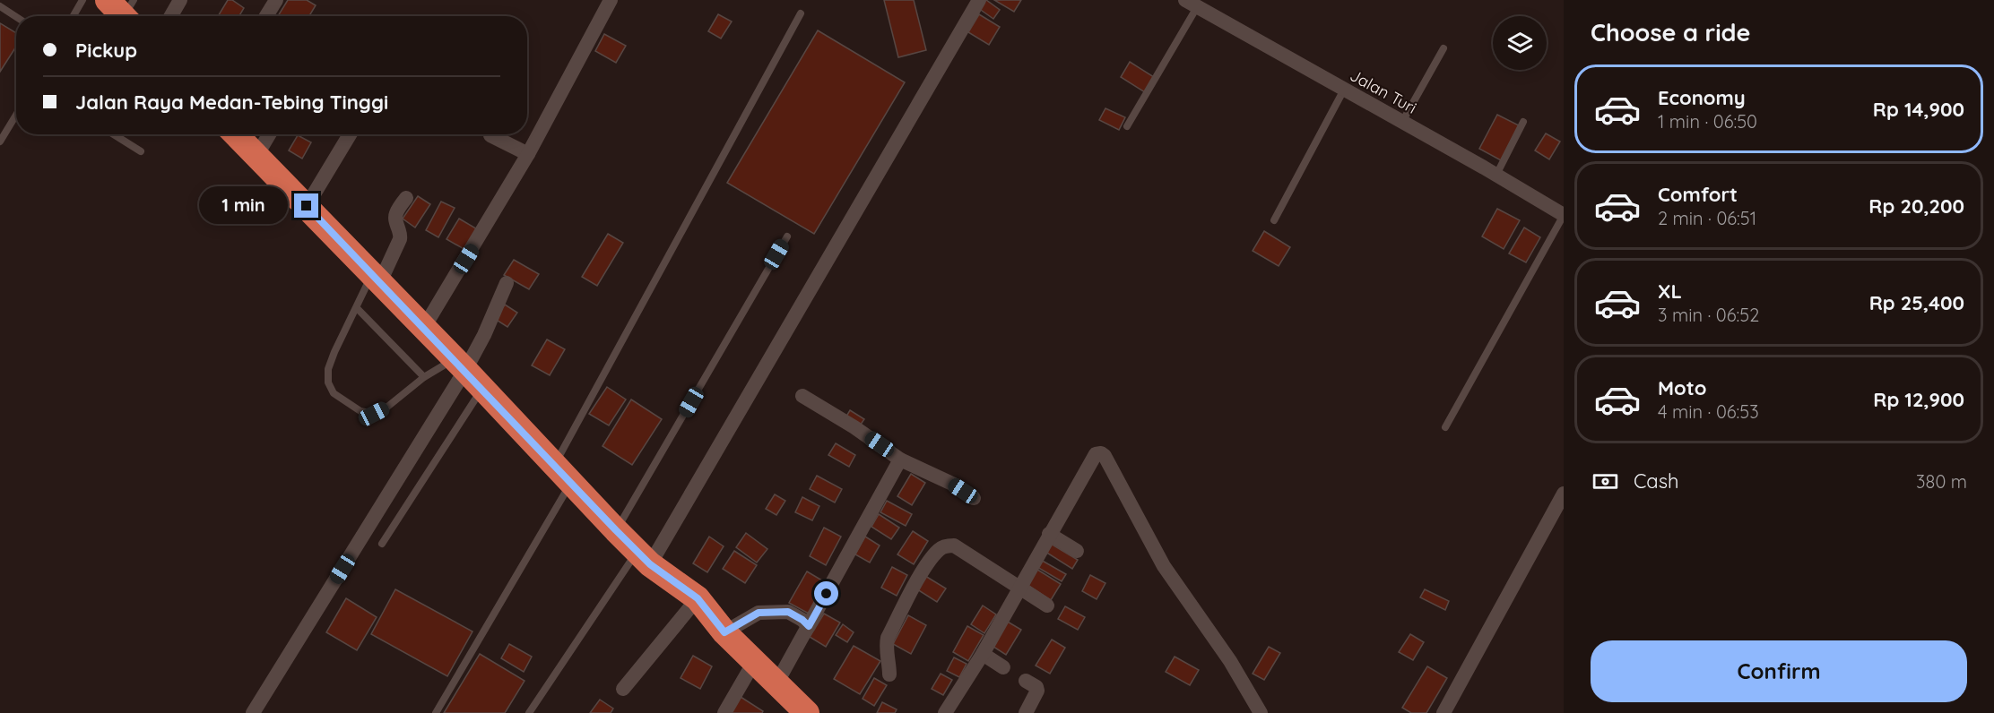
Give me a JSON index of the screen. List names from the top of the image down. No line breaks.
{"streets":{"street":["Jalan Turi"]},"page":{"heading":"Choose a ride","banner":["Pickup","Jalan Raya Medan-Tebing Tinggi"],"list":[{"name":"Economy","note":"1 min · 06:50","value":"Rp 14,900"},{"name":"Comfort","note":"2 min · 06:51","value":"Rp 20,200"},{"name":"XL","note":"3 min · 06:52","value":"Rp 25,400"},{"name":"Moto","note":"4 min · 06:53","value":"Rp 12,900"}],"bubble":"1 min","pay":["Cash","380 m"],"buttons":"Confirm"}}
